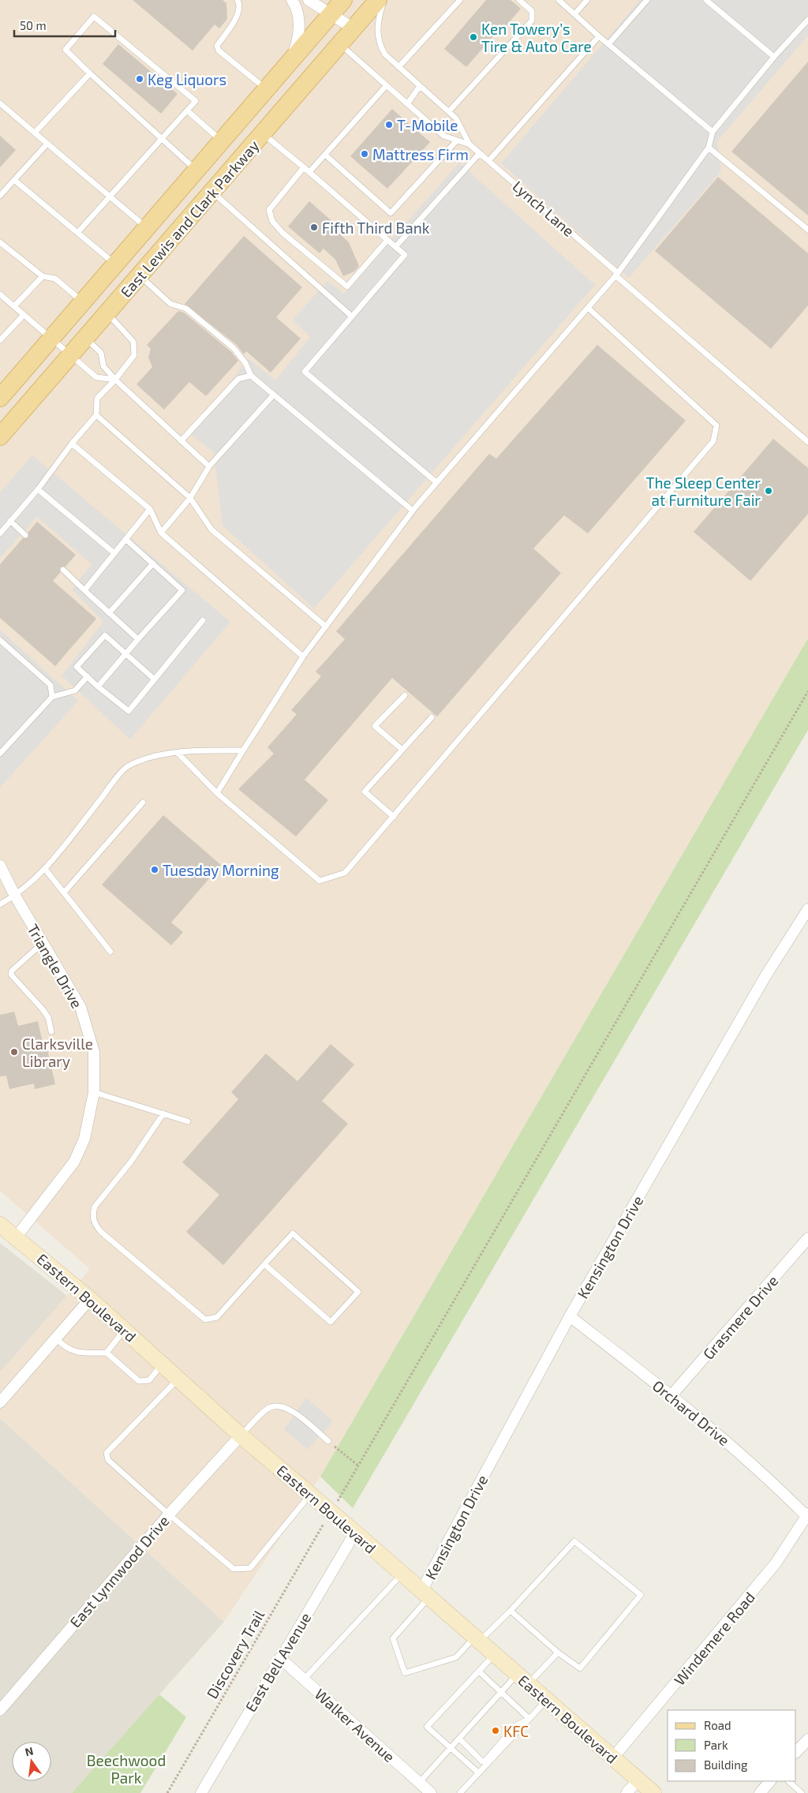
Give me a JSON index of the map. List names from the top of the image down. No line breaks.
{"streets":{"main road":["East Lewis and Clark Parkway","Eastern Boulevard"],"street":["Triangle Drive","Kensington Drive","Grasmere Drive","Orchard Drive","East Lynnwood Drive","Windemere Road","East Bell Avenue","Walker Avenue"],"lane":["Lynch Lane"],"path":["Discovery Trail"]},"crossings":[["Lynch Lane","East Lewis and Clark Parkway"],["Triangle Drive","Eastern Boulevard"],["Kensington Drive","Eastern Boulevard"],["Kensington Drive","Orchard Drive"],["Eastern Boulevard","East Lynnwood Drive"],["Eastern Boulevard","Windemere Road"],["Eastern Boulevard","East Bell Avenue"],["Grasmere Drive","Orchard Drive"],["Orchard Drive","Windemere Road"],["East Bell Avenue","Walker Avenue"]],"parks":["Beechwood Park"],"places":["Ken Towery’s Tire & Auto Care","Keg Liquors","T-Mobile","Mattress Firm","Fifth Third Bank","The Sleep Center at Furniture Fair","Tuesday Morning","Clarksville Library","KFC"],"legend":["Road","Park","Building"],"scale_bar":"50 m","north":"top"}
